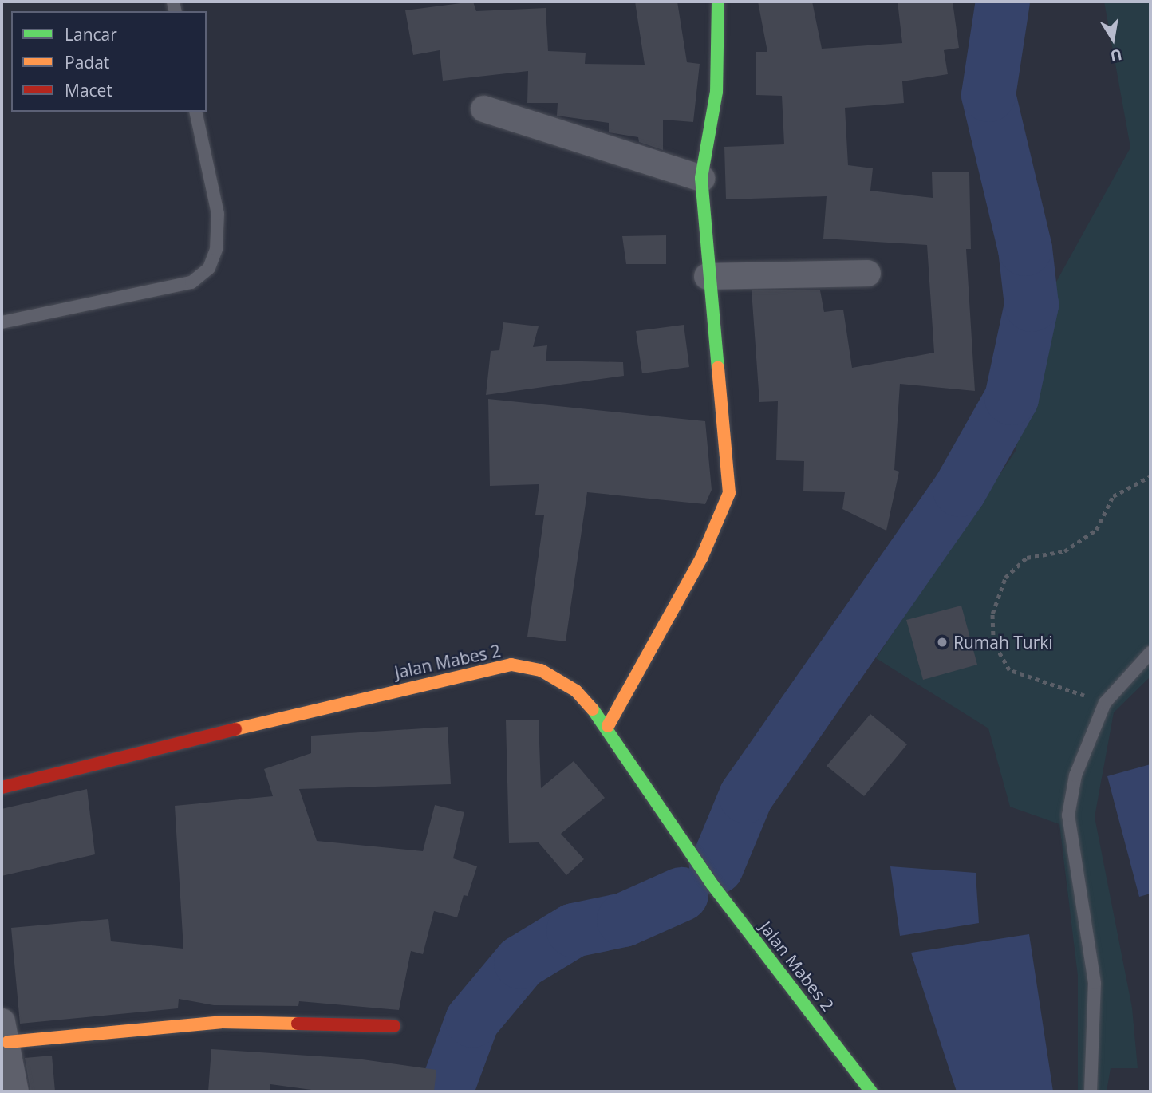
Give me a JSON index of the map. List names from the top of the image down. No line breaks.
{"streets":{"street":["Jalan Mabes 2"]},"places":["Rumah Turki"],"legend":["Lancar","Padat","Macet"],"north":"bottom"}
